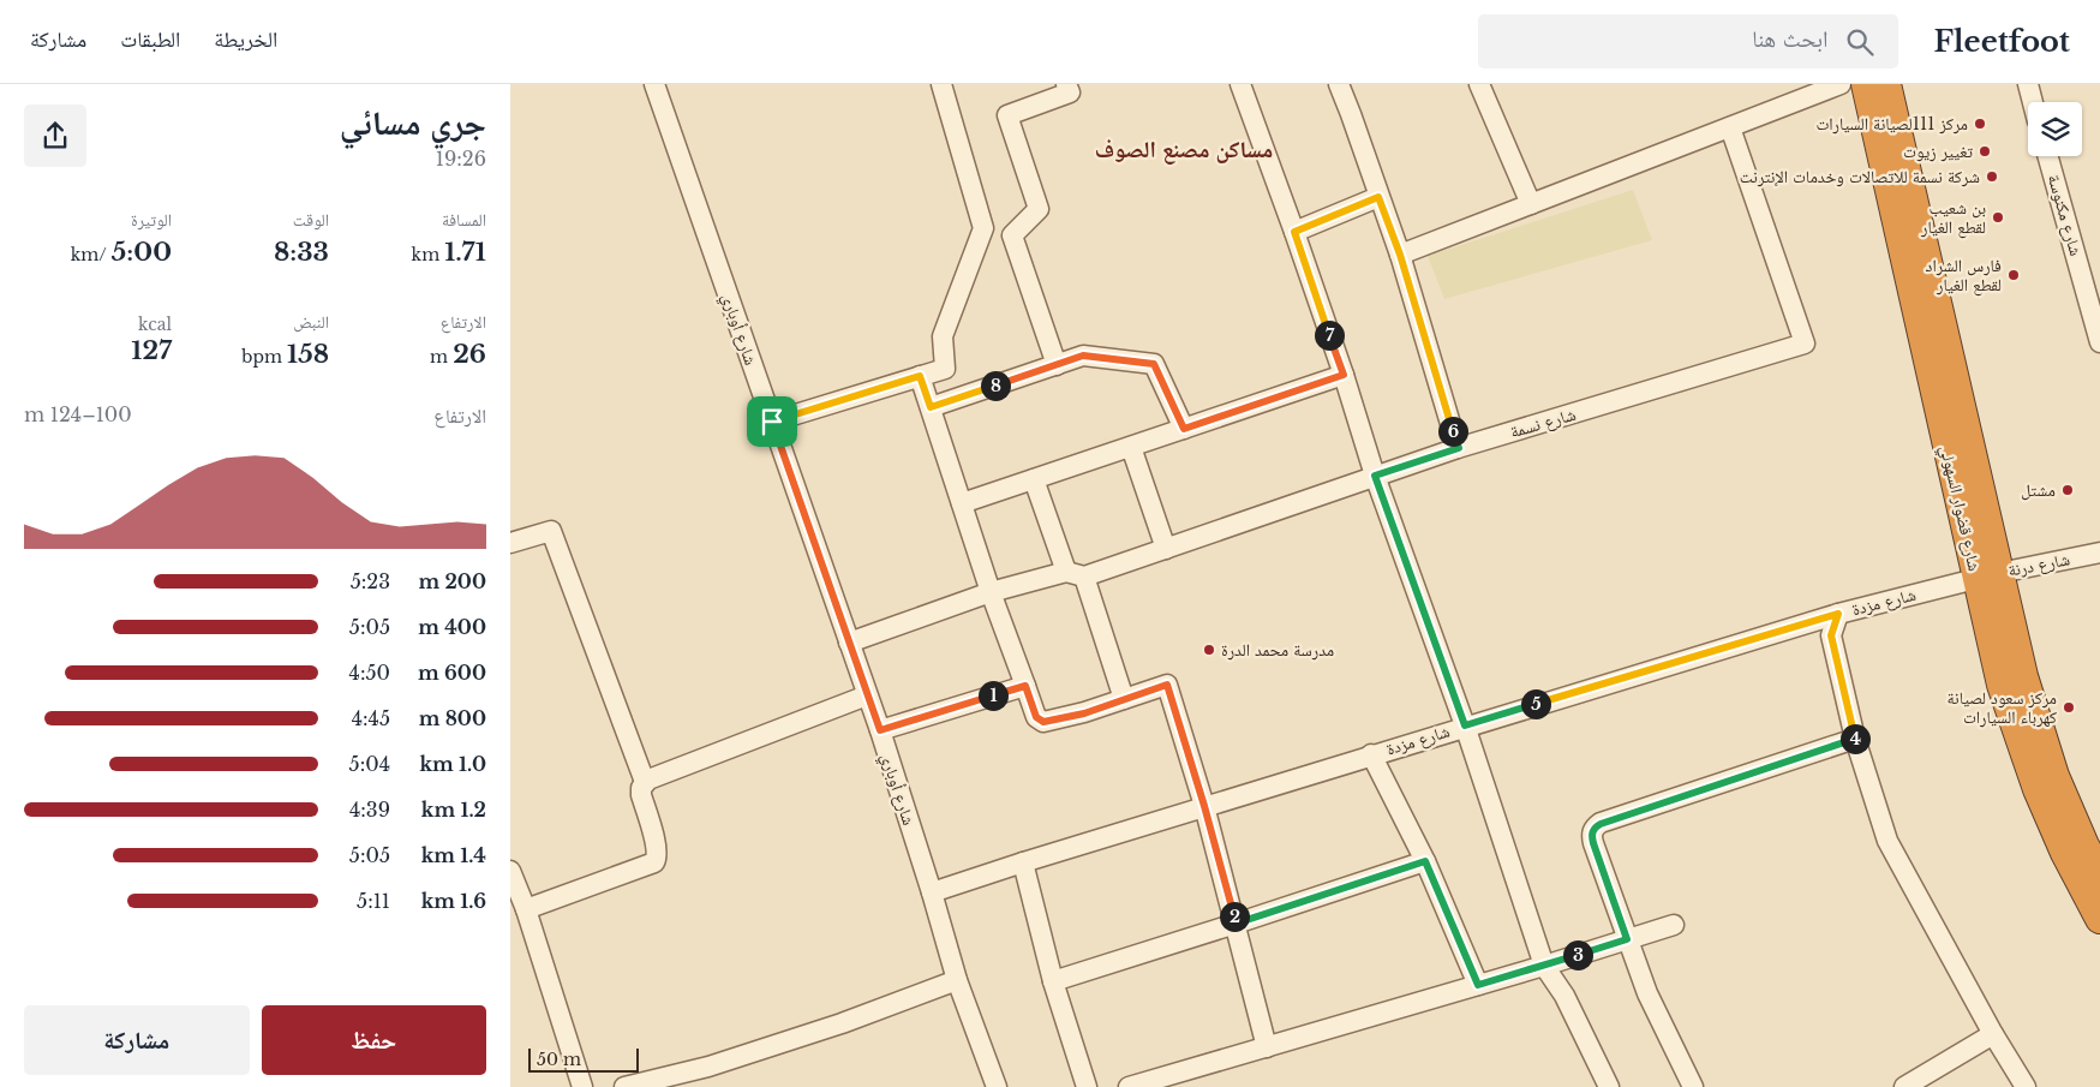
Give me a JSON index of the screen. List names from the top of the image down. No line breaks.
{"streets":{"highway":["شارع قضوار السهولي"],"street":["شارع مكنوسة","شارع أوباري","شارع نسمة","شارع درنة","شارع مزدة"]},"crossings":[["شارع أوباري","شارع نسمة"],["شارع أوباري","شارع مزدة"],["شارع قضوار السهولي","شارع درنة"],["شارع قضوار السهولي","شارع مزدة"],["شارع درنة","شارع مزدة"]],"districts":["مساكن مصنع الصوف"],"places":["مركز 111لصيانة السيارات","تغيير زيوت","شركة نسمة للاتصالات وخدمات الإنترنت","بن شعيب لقطع الغيار","فارس الشراد لقطع الغيار","مشتل","مدرسة محمد الدرة","مركز سعود لصيانة كهرباء السيارات"],"scale_bar":"50 m","page":{"header":"Fleetfoot","search":"ابحث هنا","nav":["الخريطة","الطبقات","مشاركة"],"heading":["جري مسائي","19:26"],"stats":[["المسافة","1.71 km"],["الوقت","8:33"],["الوتيرة","5:00 /km"],["الارتفاع","26 m"],["النبض","158 bpm"],["kcal","127"]],"pins":["7","8","6","1","5","4","2","3"],"chart":["الارتفاع","100–124 m"],"list":[{"name":"200 m","note":"5:23"},{"name":"400 m","note":"5:05"},{"name":"600 m","note":"4:50"},{"name":"800 m","note":"4:45"},{"name":"1.0 km","note":"5:04"},{"name":"1.2 km","note":"4:39"},{"name":"1.4 km","note":"5:05"},{"name":"1.6 km","note":"5:11"}],"buttons":["حفظ","مشاركة"],"scale":"50 m"}}
